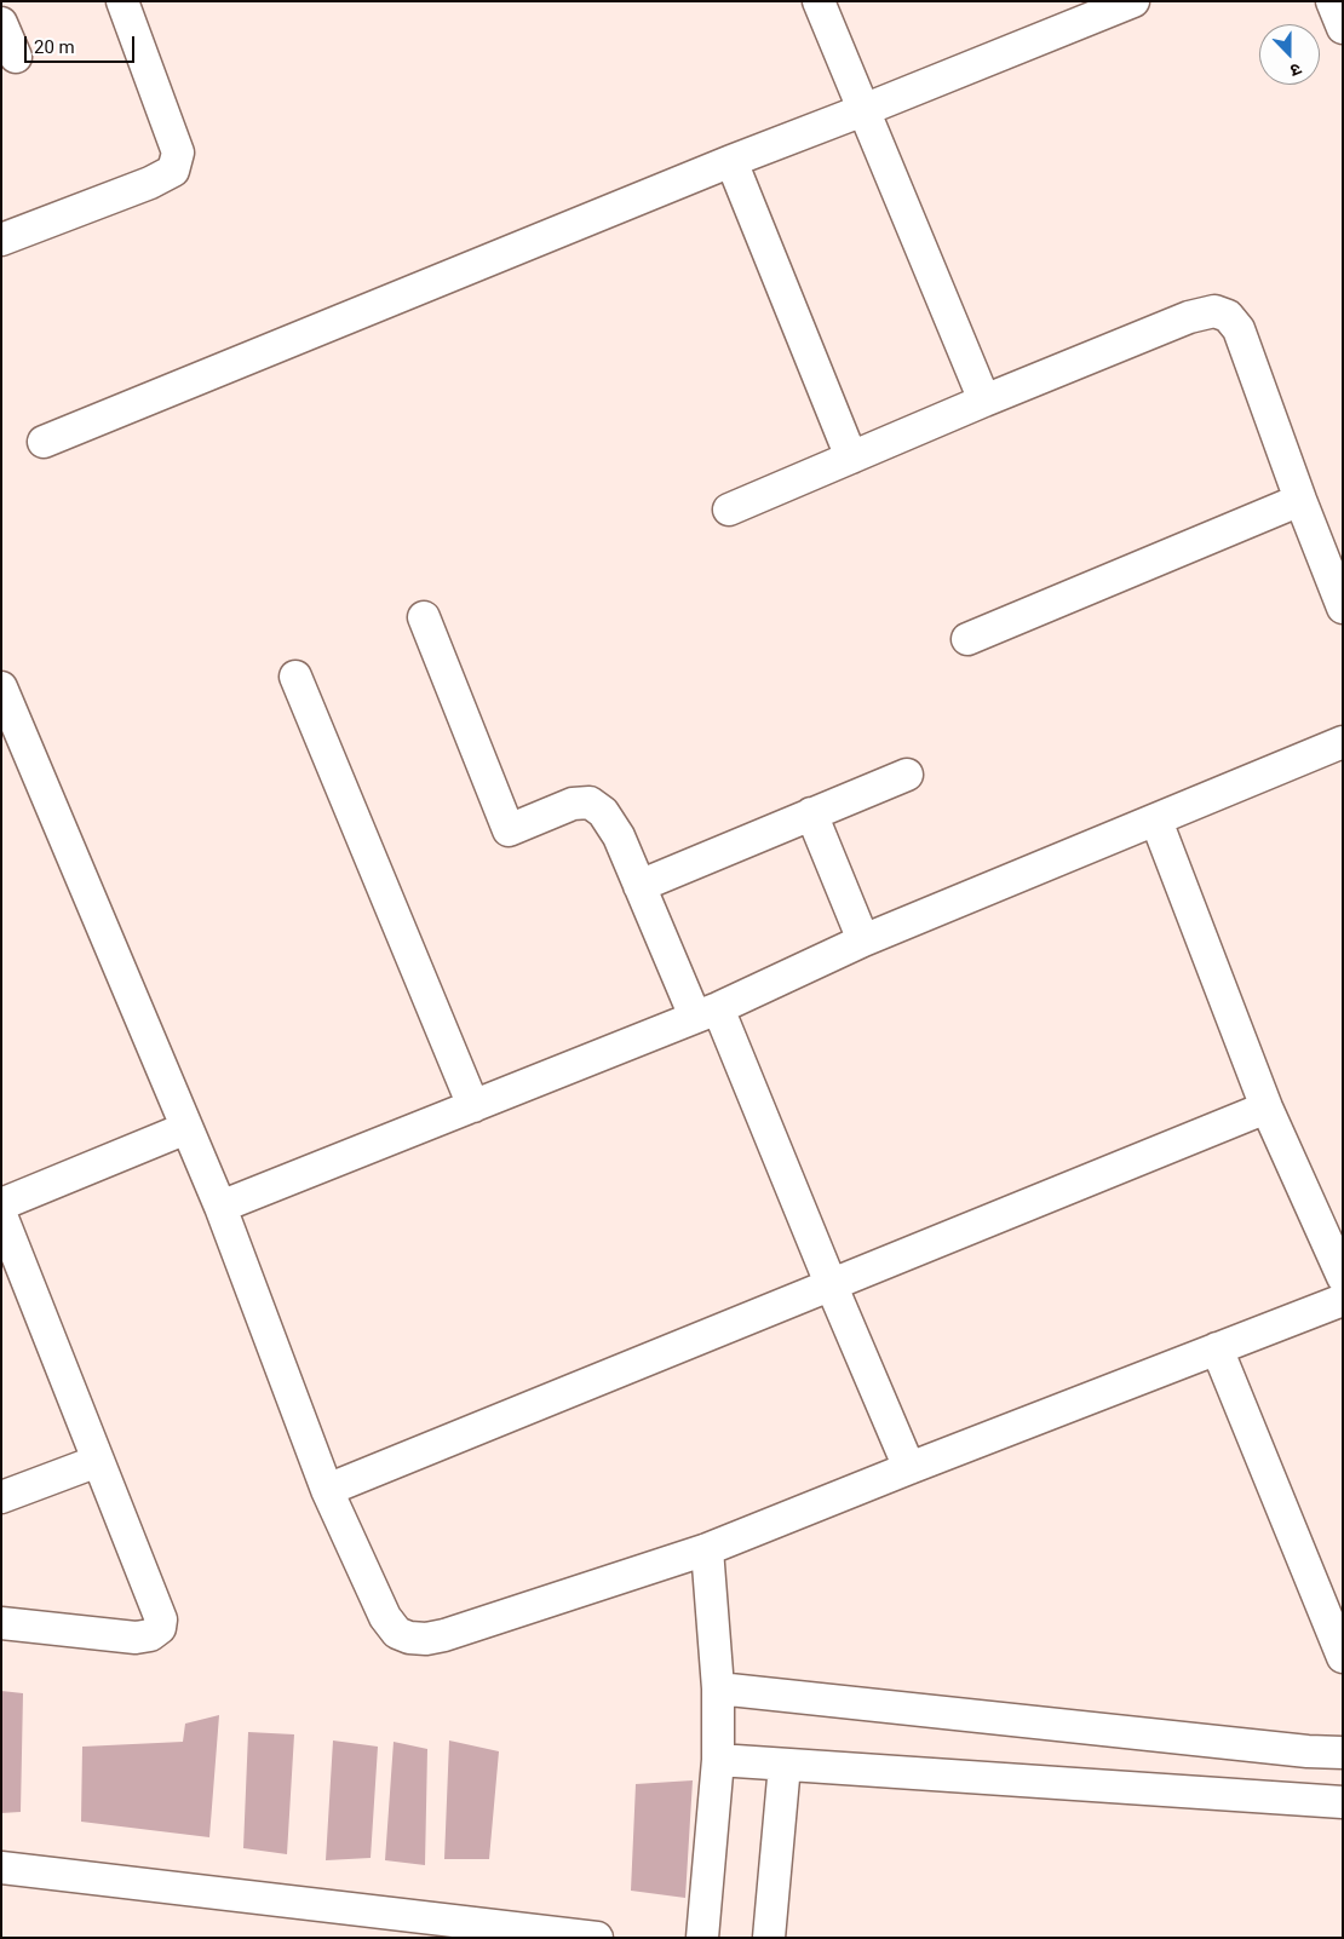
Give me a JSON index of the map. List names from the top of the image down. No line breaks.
{"scale_bar":"20 m","north":"bottom"}
